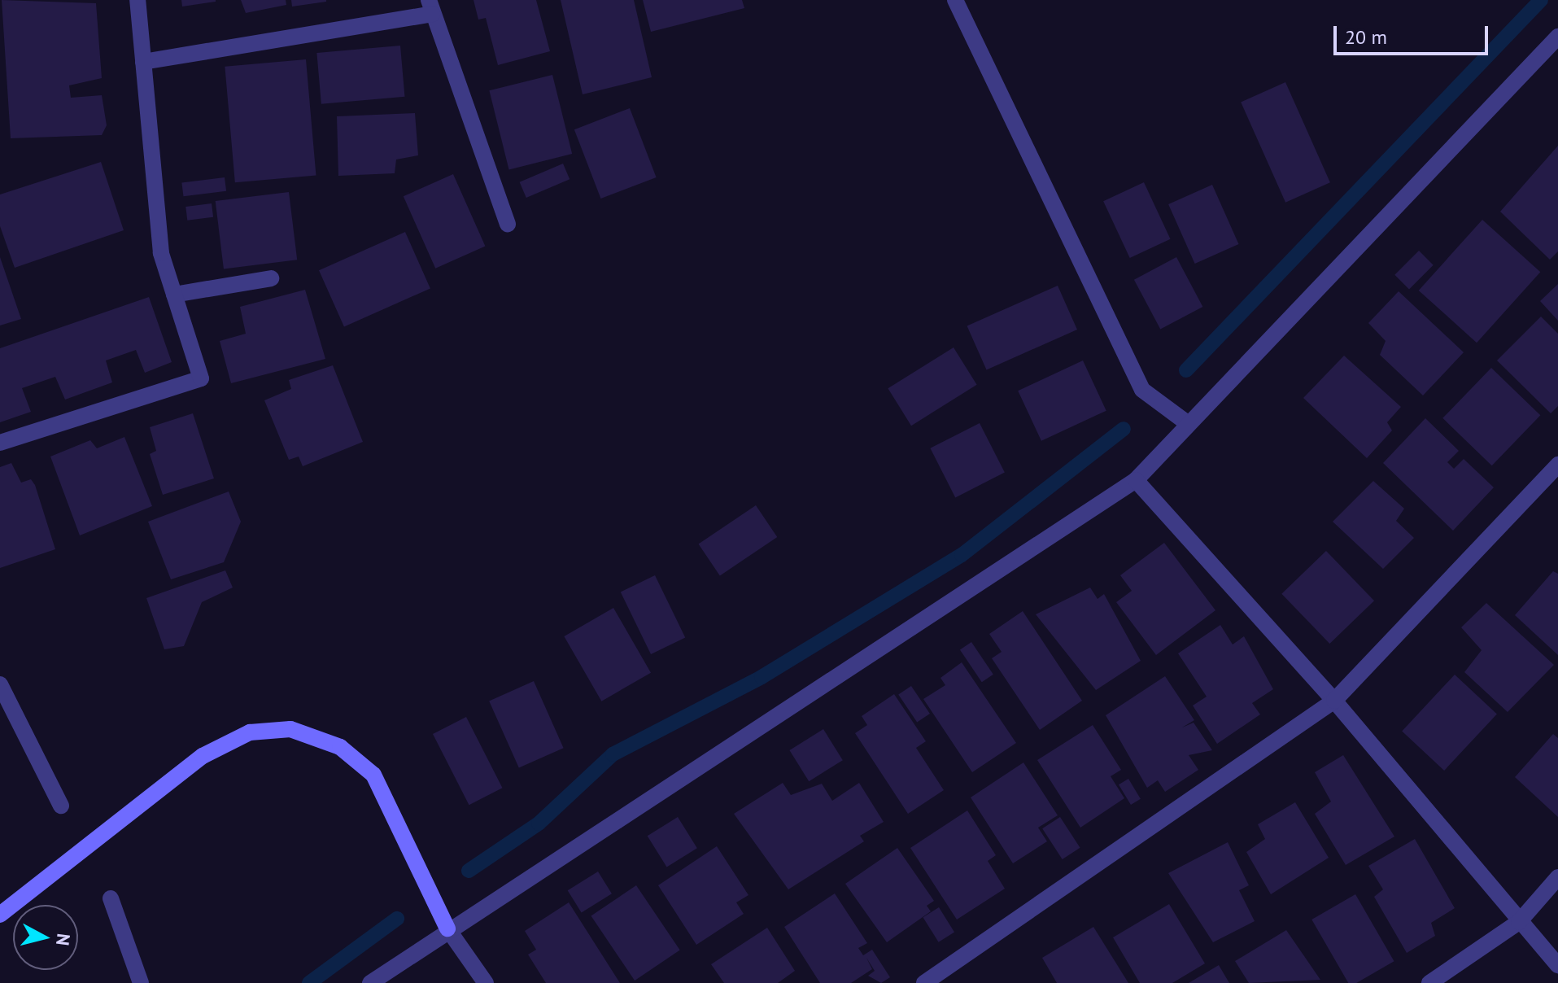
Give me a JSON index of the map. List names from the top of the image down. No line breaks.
{"scale_bar":"20 m","north":"right"}
